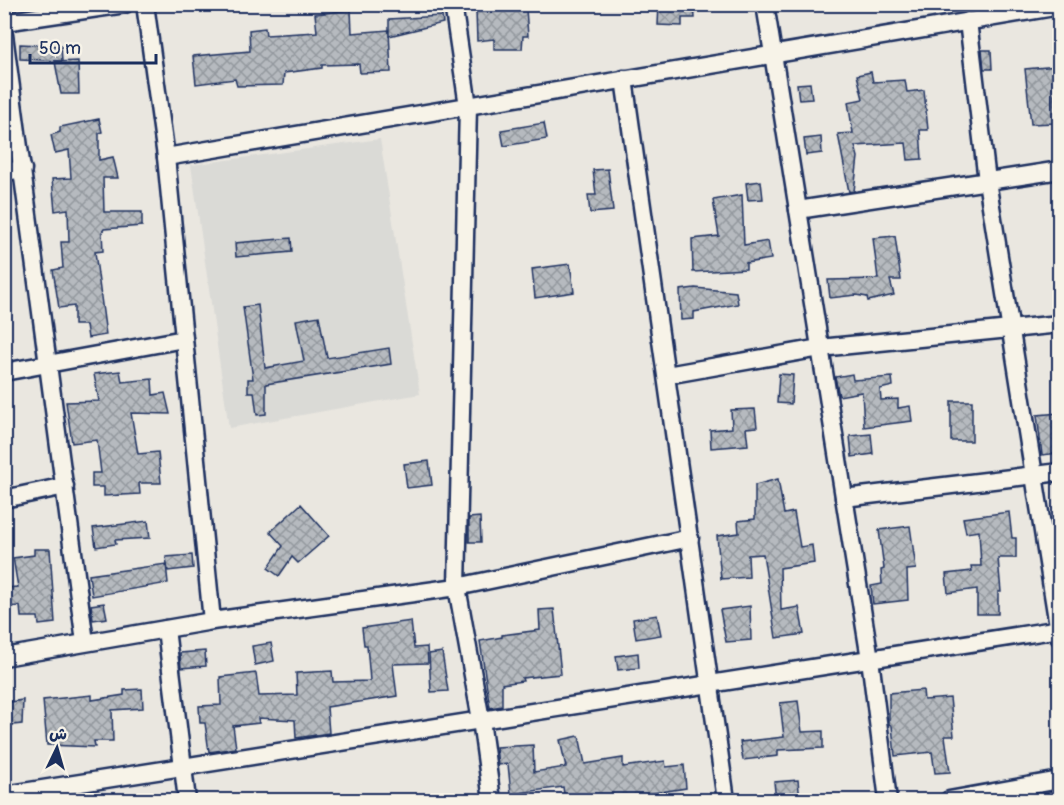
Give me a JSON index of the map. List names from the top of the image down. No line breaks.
{"scale_bar":"50 m","north":"top"}
